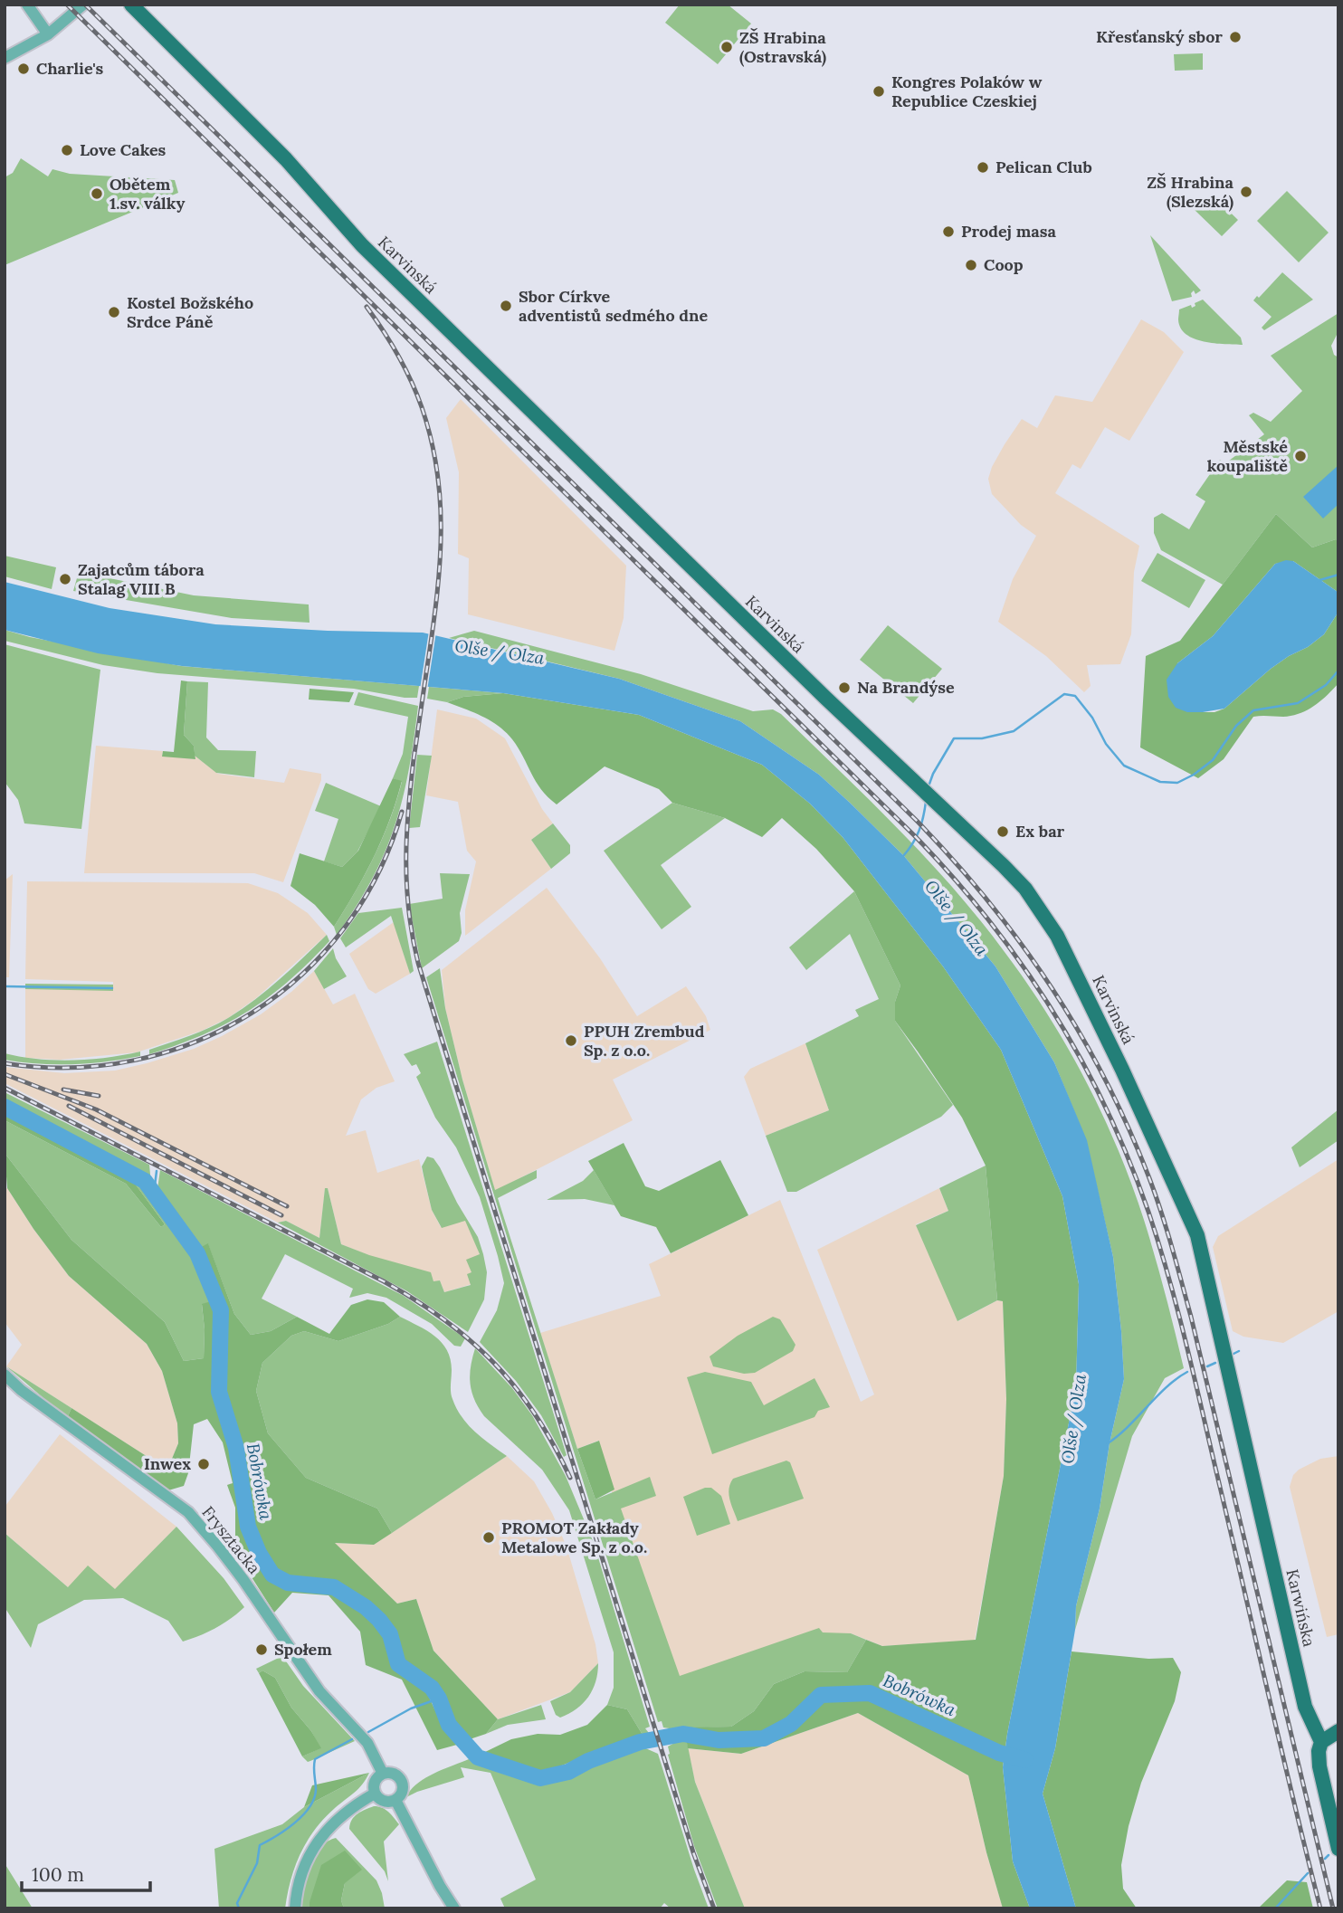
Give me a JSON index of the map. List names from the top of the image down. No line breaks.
{"streets":{"main road":["Karvinská","Karwińska"],"street":["Frysztacka"]},"crossings":[["Karvinská","Karwińska"]],"water":["Olše / Olza","Bobrówka"],"places":["Křesťanský sbor","ZŠ Hrabina (Ostravská)","Charlie's","Kongres Polaków w Republice Czeskiej","Love Cakes","Pelican Club","ZŠ Hrabina (Slezská)","Obětem 1.sv. války","Prodej masa","Coop","Sbor Církve adventistů sedmého dne","Kostel Božského Srdce Páně","Městské koupaliště","Zajatcům tábora Stalag VIII B","Na Brandýse","Ex bar","PPUH Zrembud Sp. z o.o.","Inwex","PROMOT Zakłady Metalowe Sp. z o.o.","Społem"],"scale_bar":"100 m"}
